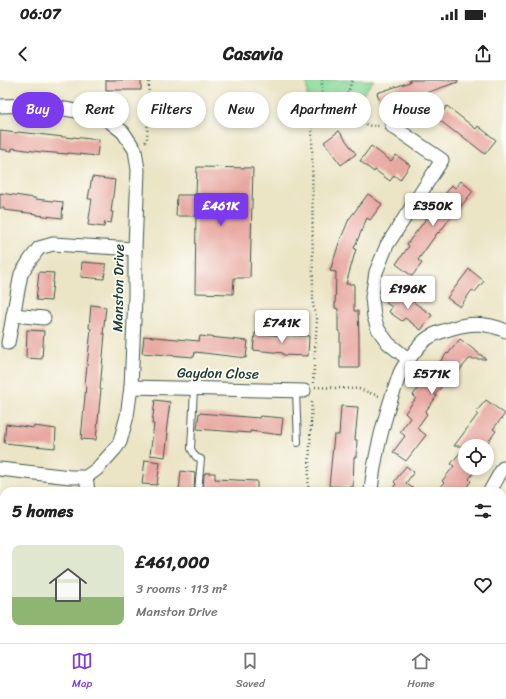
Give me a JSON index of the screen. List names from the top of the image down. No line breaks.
{"streets":{"street":["Manston Drive","Gaydon Close"]},"crossings":[["Manston Drive","Gaydon Close"]],"page":{"status":"06:07","header":"Casavia","chip":["Buy","Rent","Filters","New","Apartment","House"],"price":["£461K","£350K","£196K","£741K","£571K"],"heading":"5 homes","list":[{"name":"£461,000","note":"3 rooms · 113 m² · Manston Drive"}],"tabs":["Map","Saved","Home"]}}
